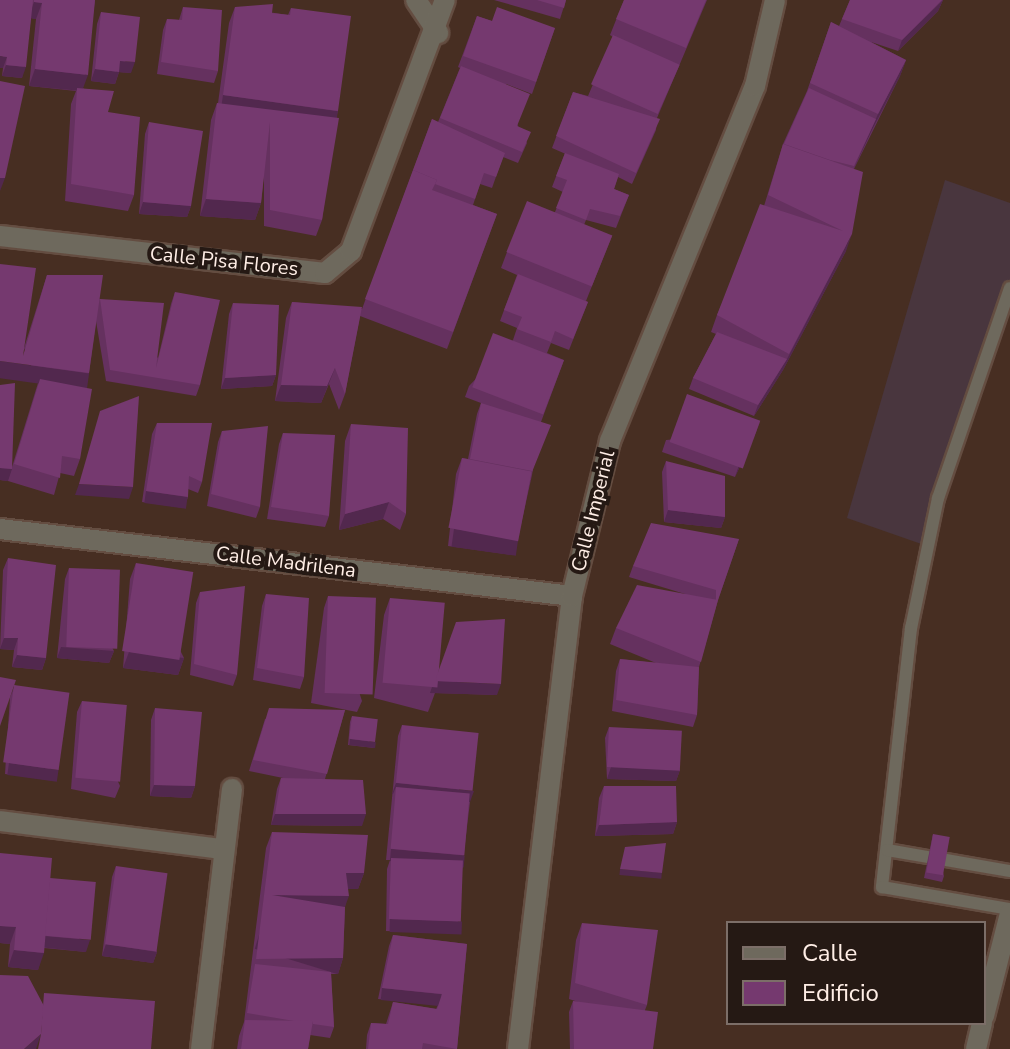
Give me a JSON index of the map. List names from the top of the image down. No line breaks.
{"streets":{"street":["Calle Pisa Flores","Calle Imperial","Calle Madrilena"]},"crossings":[["Calle Imperial","Calle Madrilena"]],"legend":["Calle","Edificio"]}
